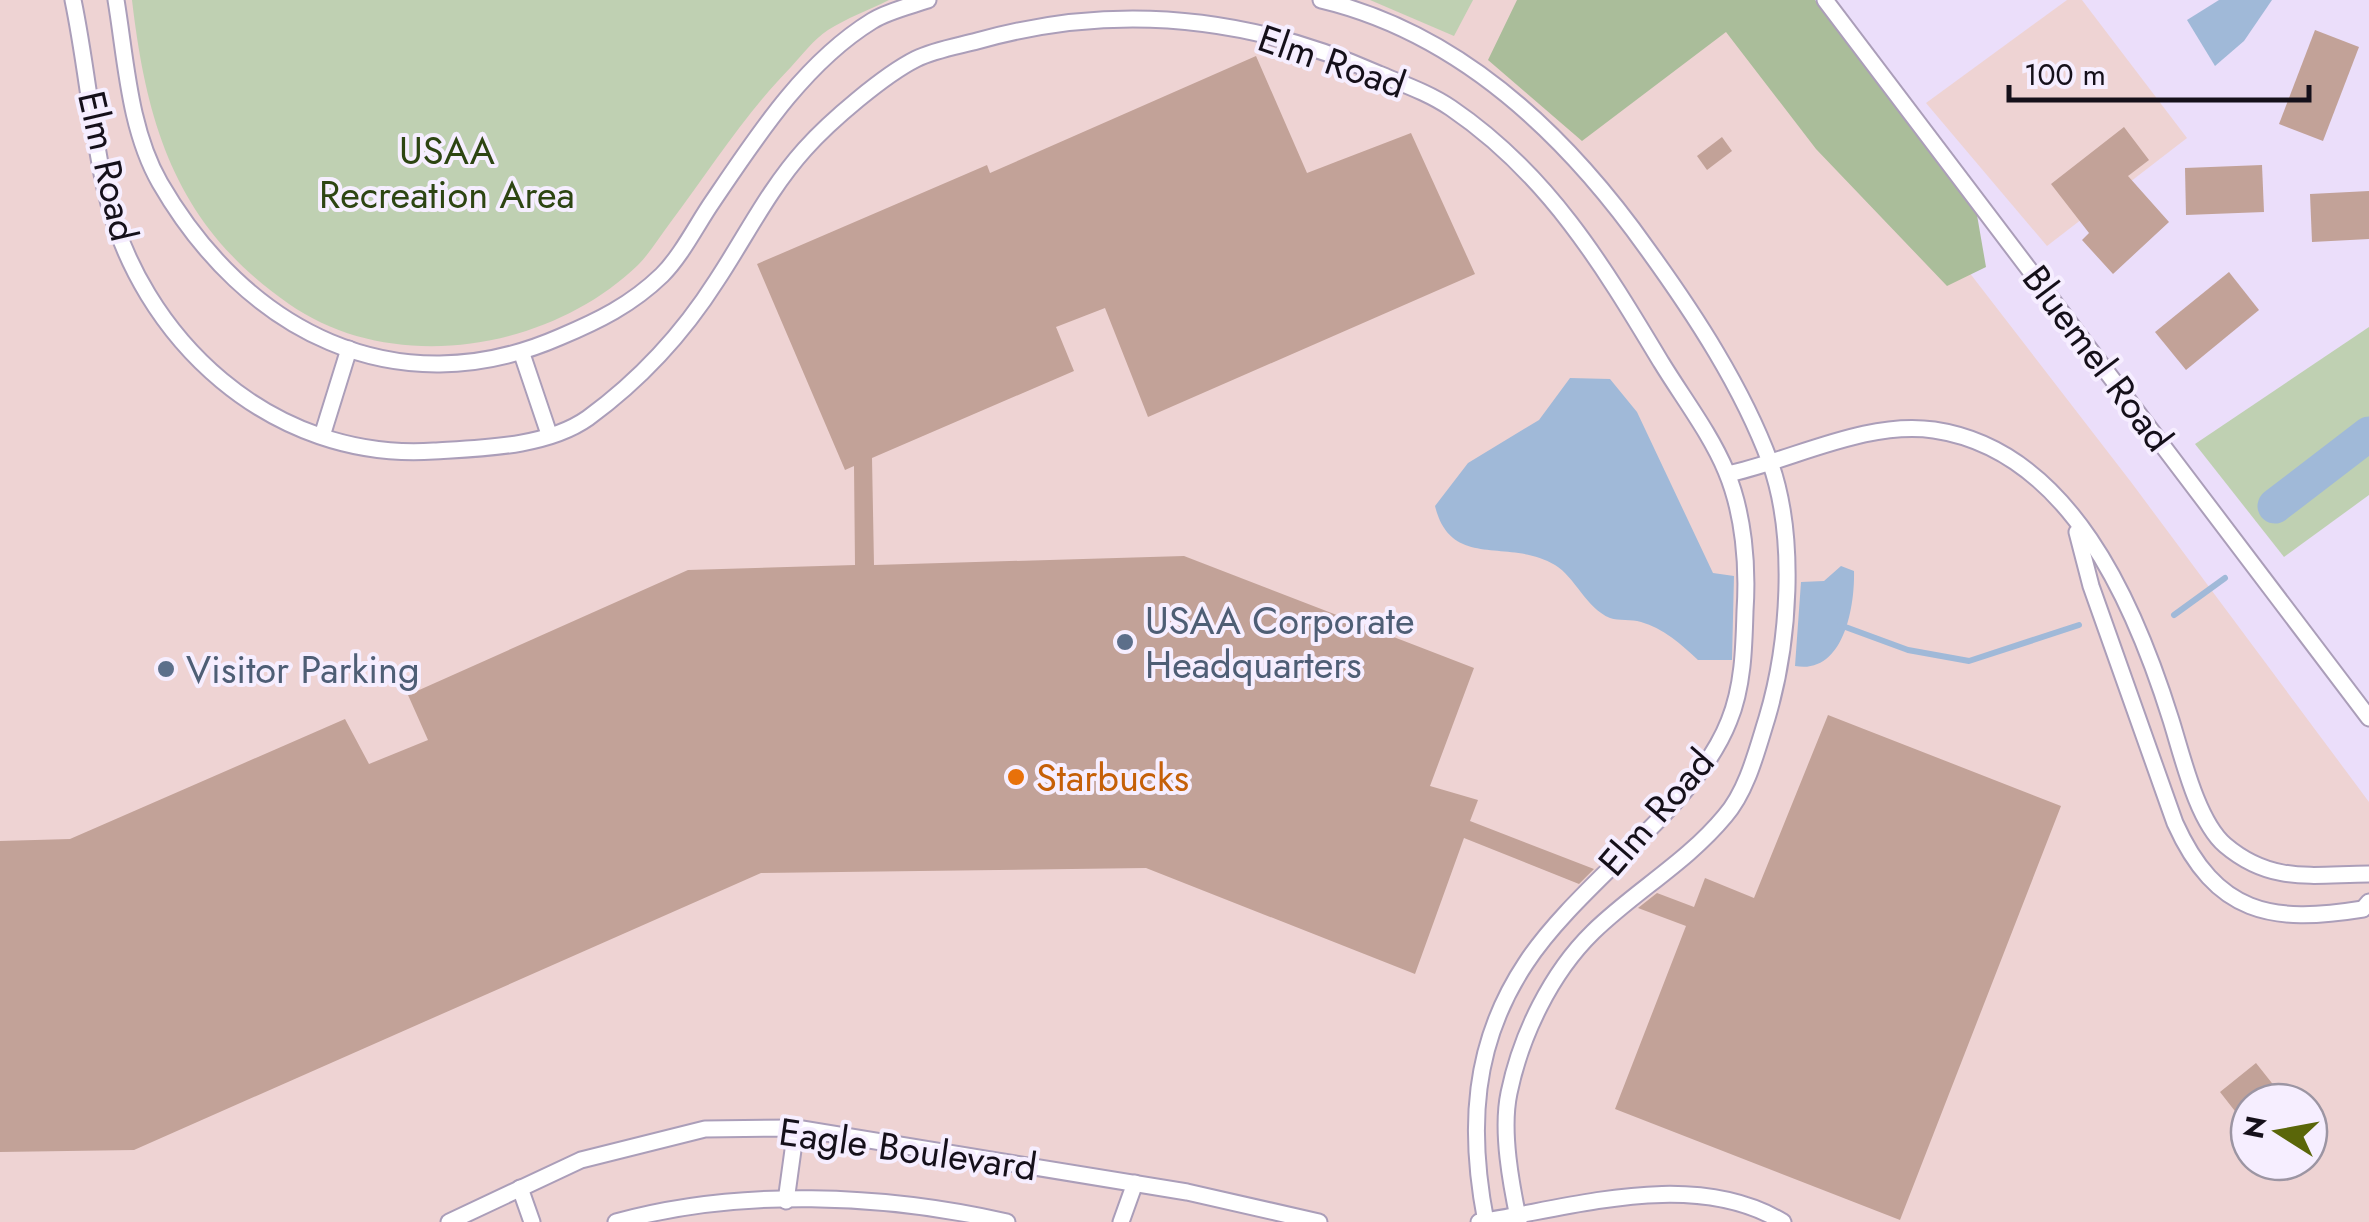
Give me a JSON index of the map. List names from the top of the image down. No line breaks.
{"streets":{"street":["Elm Road","Bluemel Road","Eagle Boulevard"]},"parks":["USAA Recreation Area"],"places":["USAA Corporate Headquarters","Visitor Parking","Starbucks"],"scale_bar":"100 m","north":"left"}
